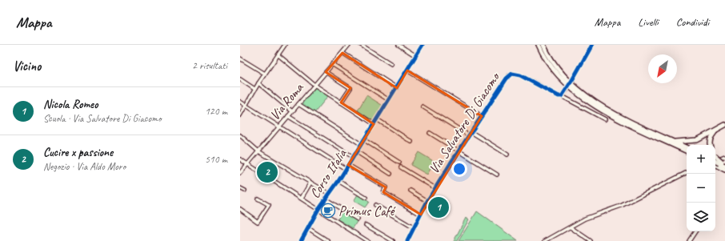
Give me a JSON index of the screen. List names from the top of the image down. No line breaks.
{"streets":{"street":["Via Roma","Via Salvatore Di Giacomo","Corso Italia"]},"places":{"cafe":["Primus Café"]},"north":"bottom left","page":{"header":"Mappa","nav":["Mappa","Livelli","Condividi"],"heading":["Vicino","2 risultati"],"list":[{"mark":"1","name":"Nicola Romeo","note":"Scuola · Via Salvatore Di Giacomo","value":"120 m"},{"mark":"2","name":"Cucire x passione","note":"Negozio · Via Aldo Moro","value":"510 m"}],"map_buttons":["+","−"],"pins":["2","1"]}}
